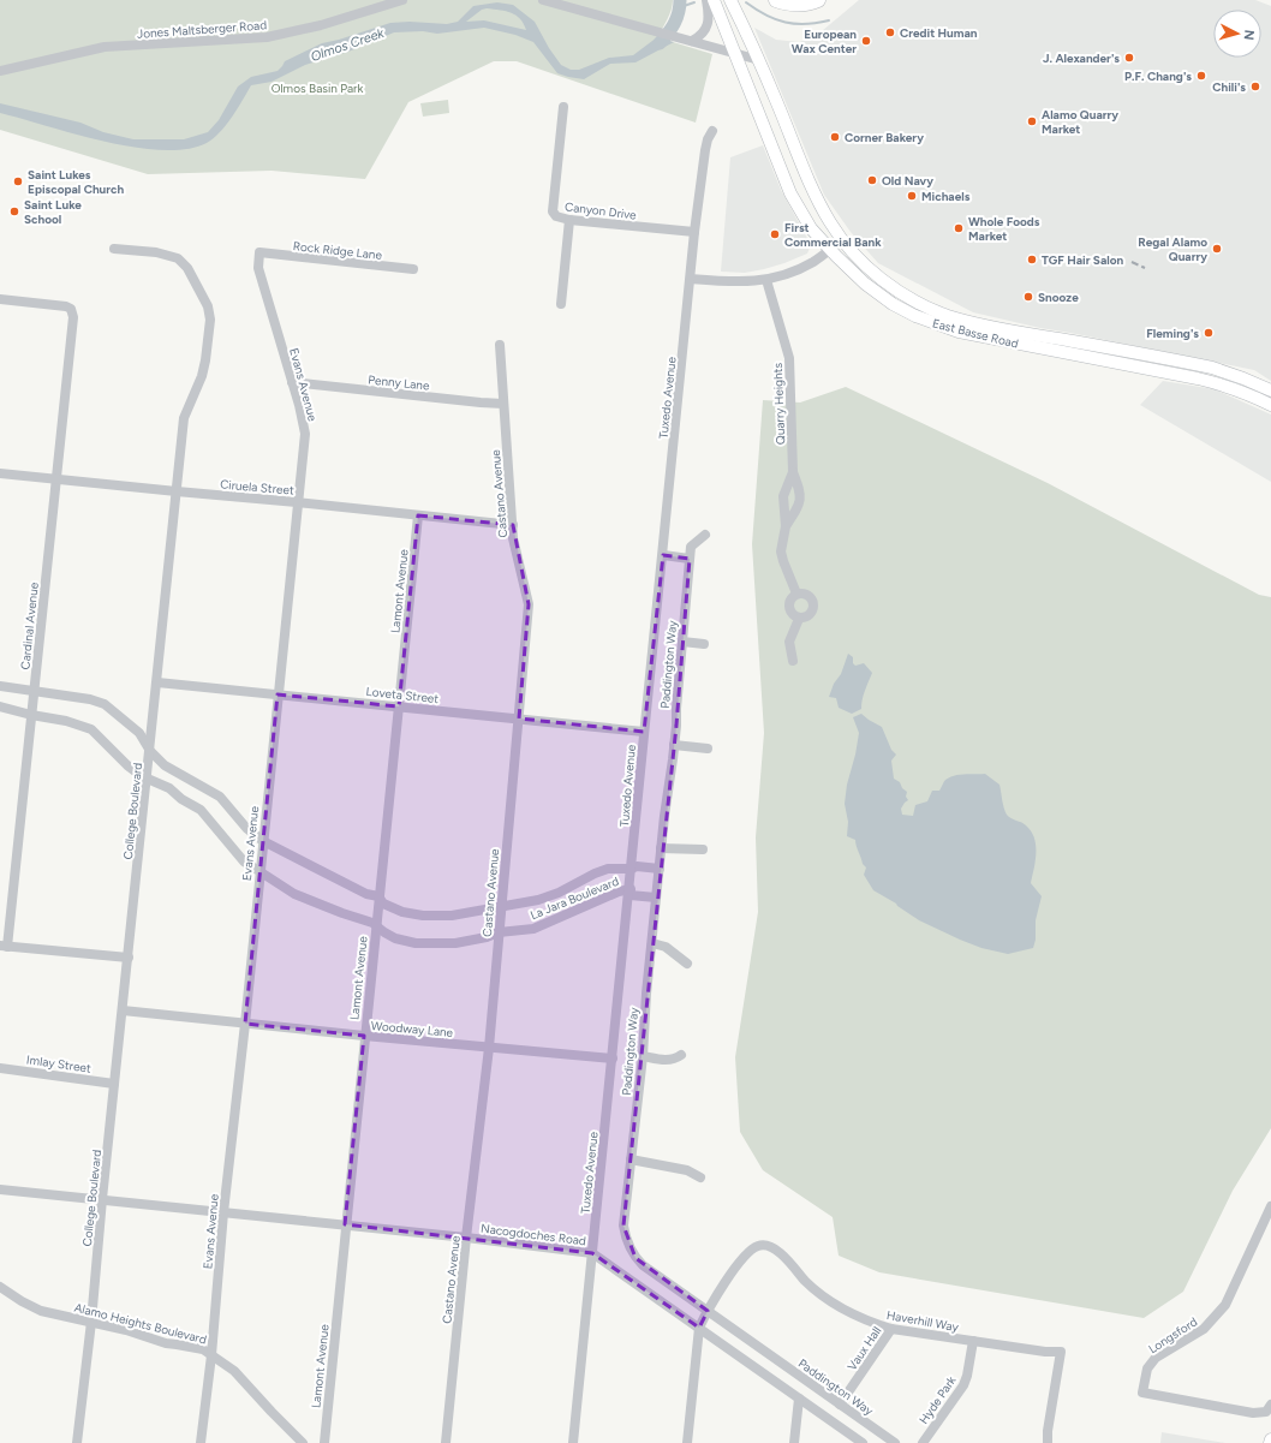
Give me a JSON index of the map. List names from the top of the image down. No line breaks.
{"streets":{"main road":["East Basse Road"],"street":["Jones Maltsberger Road","Canyon Drive","Rock Ridge Lane","Penny Lane","Evans Avenue","Tuxedo Avenue","Quarry Heights","Ciruela Street","Castano Avenue","Lamont Avenue","Cardinal Avenue","Paddington Way","Loveta Street","College Boulevard","La Jara Boulevard","Woodway Lane","Imlay Street","Nacogdoches Road","Haverhill Way","Alamo Heights Boulevard","Longsford","Vaux Hall","Hyde Park"]},"crossings":[["Canyon Drive","Tuxedo Avenue"],["Rock Ridge Lane","Evans Avenue"],["Penny Lane","Evans Avenue"],["Penny Lane","Castano Avenue"],["Evans Avenue","Ciruela Street"],["Evans Avenue","Loveta Street"],["Evans Avenue","La Jara Boulevard"],["Evans Avenue","Woodway Lane"],["Evans Avenue","Nacogdoches Road"],["Evans Avenue","Alamo Heights Boulevard"],["Tuxedo Avenue","Loveta Street"],["Tuxedo Avenue","La Jara Boulevard"],["Tuxedo Avenue","Woodway Lane"],["Tuxedo Avenue","Nacogdoches Road"],["Ciruela Street","Castano Avenue"],["Ciruela Street","Lamont Avenue"],["Ciruela Street","Cardinal Avenue"],["Ciruela Street","College Boulevard"],["Castano Avenue","Loveta Street"],["Castano Avenue","La Jara Boulevard"],["Castano Avenue","Woodway Lane"],["Castano Avenue","Nacogdoches Road"],["Lamont Avenue","Loveta Street"],["Lamont Avenue","La Jara Boulevard"],["Lamont Avenue","Woodway Lane"],["Lamont Avenue","Nacogdoches Road"],["Cardinal Avenue","La Jara Boulevard"],["Paddington Way","La Jara Boulevard"],["Paddington Way","Haverhill Way"],["Paddington Way","Vaux Hall"],["Loveta Street","College Boulevard"],["College Boulevard","La Jara Boulevard"],["College Boulevard","Woodway Lane"],["College Boulevard","Imlay Street"],["College Boulevard","Nacogdoches Road"],["College Boulevard","Alamo Heights Boulevard"],["Nacogdoches Road","Haverhill Way"],["Haverhill Way","Vaux Hall"],["Haverhill Way","Hyde Park"]],"water":["Olmos Creek"],"parks":["Olmos Basin Park"],"places":["Credit Human","European Wax Center","J. Alexander's","P.F. Chang's","Chili's","Alamo Quarry Market","Corner Bakery","Old Navy","Saint Lukes Episcopal Church","Michaels","Saint Luke School","Whole Foods Market","First Commercial Bank","Regal Alamo Quarry","TGF Hair Salon","Snooze","Fleming's"],"north":"right"}
